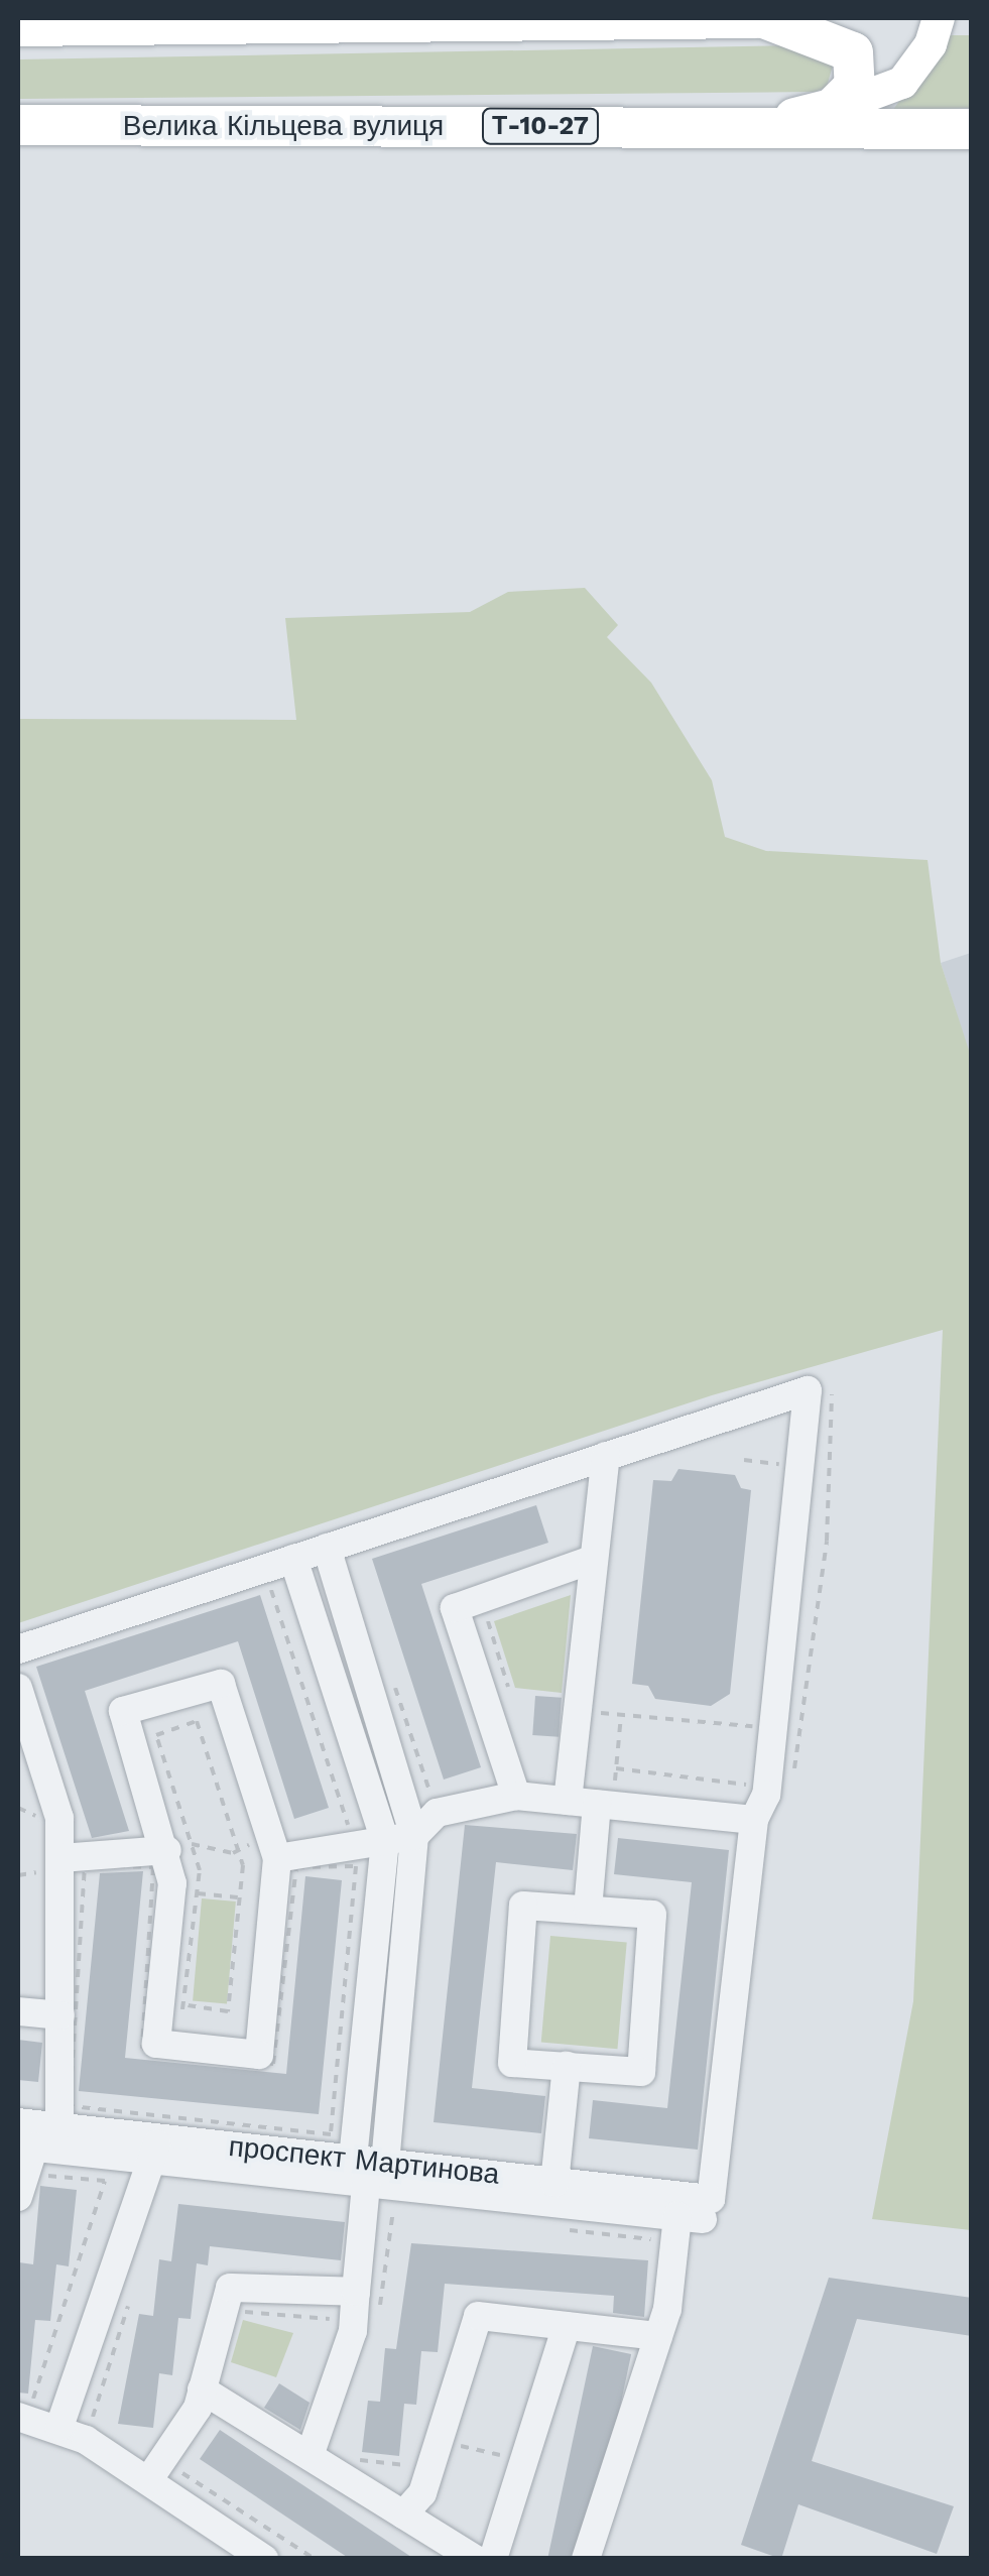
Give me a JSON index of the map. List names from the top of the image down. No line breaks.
{"streets":{"highway":["Велика Кільцева вулиця","Т-10-27"],"street":["проспект Мартинова"]}}
